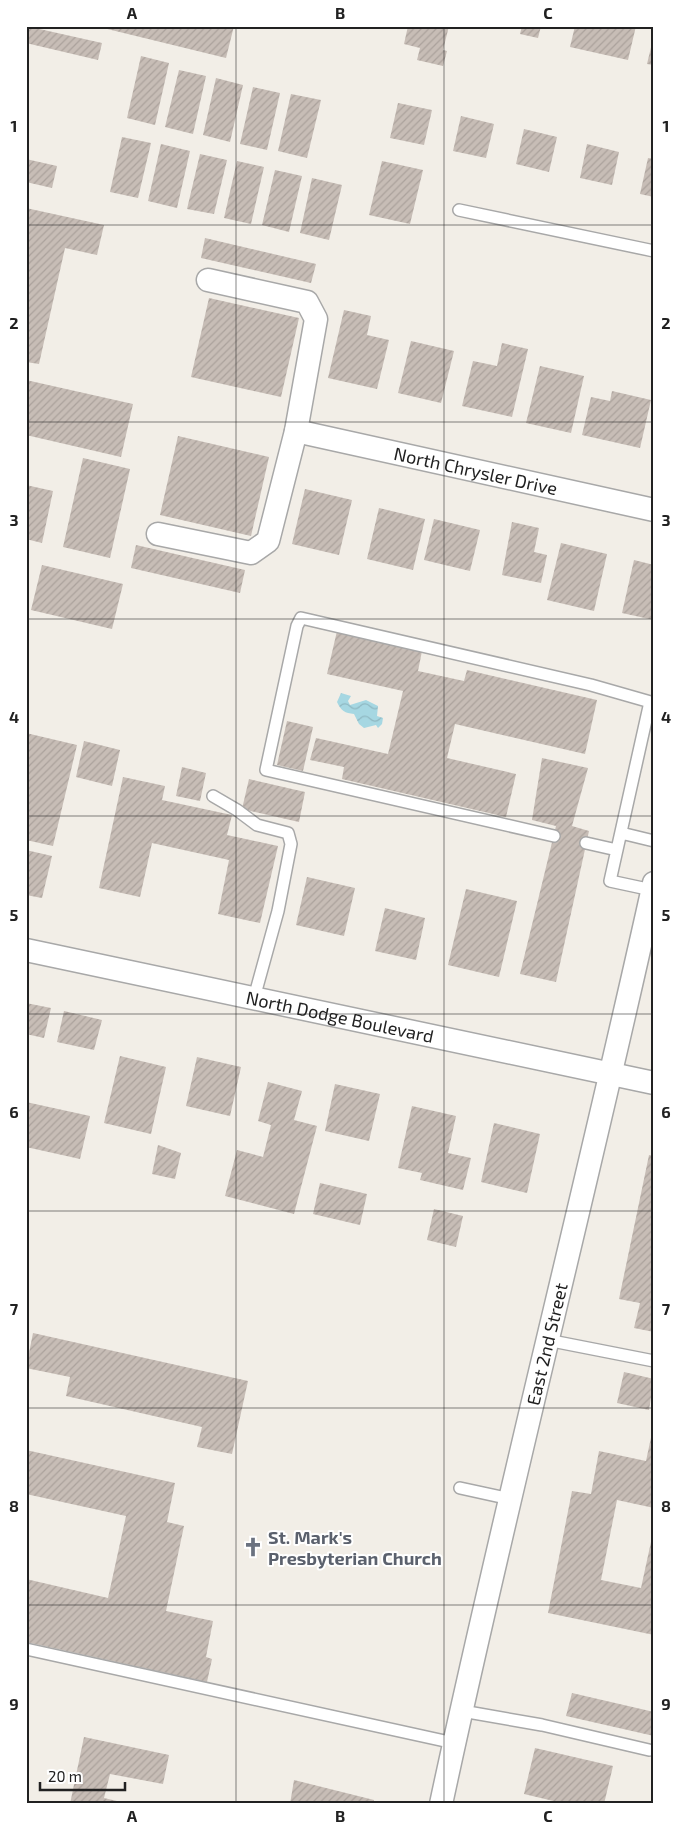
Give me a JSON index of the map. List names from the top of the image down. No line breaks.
{"streets":{"street":["North Chrysler Drive","North Dodge Boulevard","East 2nd Street"]},"crossings":[["North Dodge Boulevard","East 2nd Street"]],"places":{"church":["St. Mark's Presbyterian Church"]},"scale_bar":"20 m","grid":{"columns":["A","B","C"],"rows":["1","2","3","4","5","6","7","8","9"]}}
